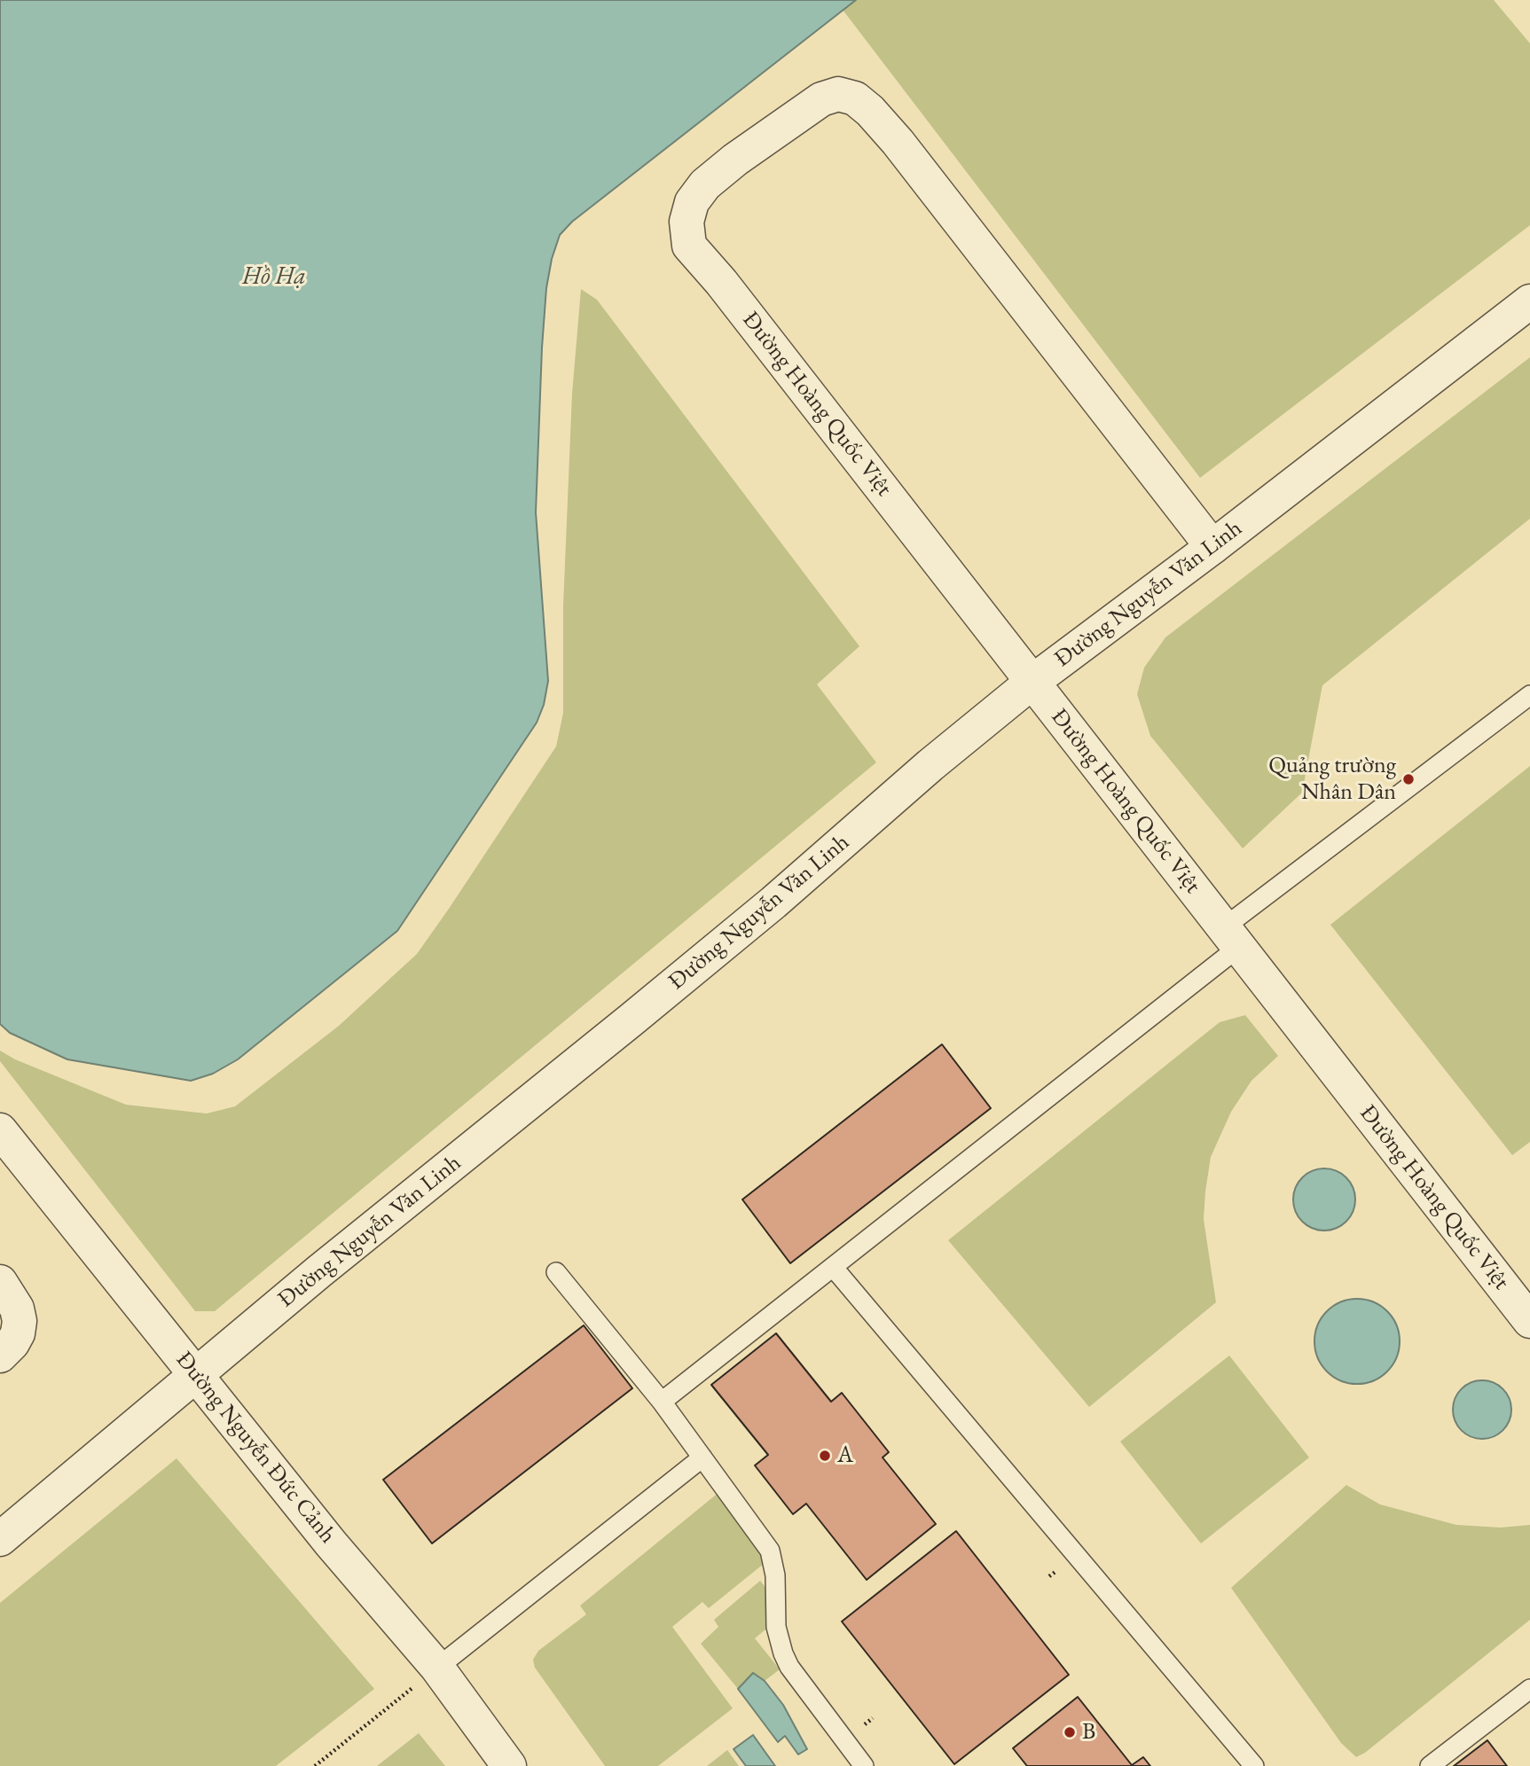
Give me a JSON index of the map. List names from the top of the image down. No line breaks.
{"streets":{"street":["Đường Hoàng Quốc Việt","Đường Nguyễn Văn Linh","Đường Nguyễn Đức Cảnh"]},"crossings":[["Đường Hoàng Quốc Việt","Đường Nguyễn Văn Linh"],["Đường Nguyễn Văn Linh","Đường Nguyễn Đức Cảnh"]],"water":["Hồ Hạ"],"places":["Quảng trường Nhân Dân","A","B"]}
